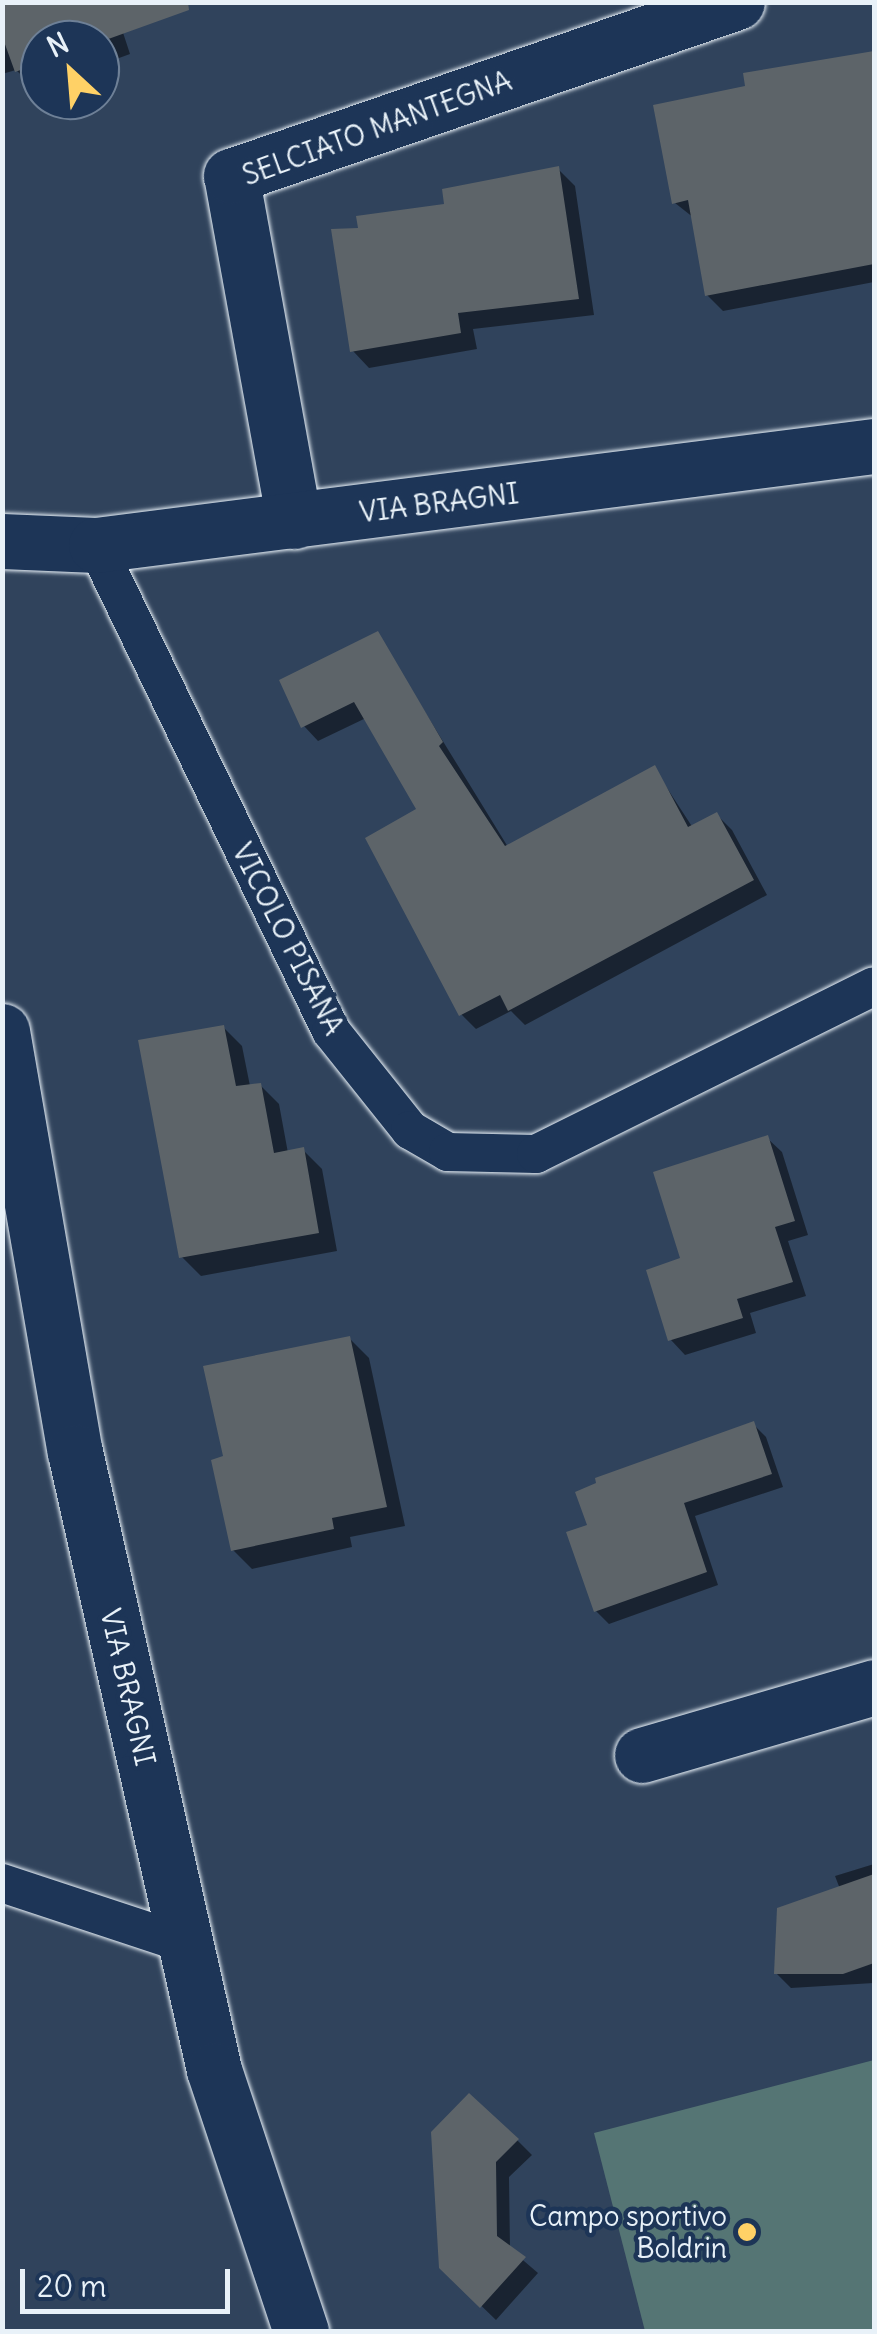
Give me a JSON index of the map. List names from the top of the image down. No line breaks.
{"streets":{"street":["SELCIATO MANTEGNA","VIA BRAGNI"],"lane":["VICOLO PISANA"]},"crossings":[["SELCIATO MANTEGNA","VIA BRAGNI"],["VIA BRAGNI","VICOLO PISANA"]],"places":["Campo sportivo Boldrin"],"scale_bar":"20 m","north":"top left"}
